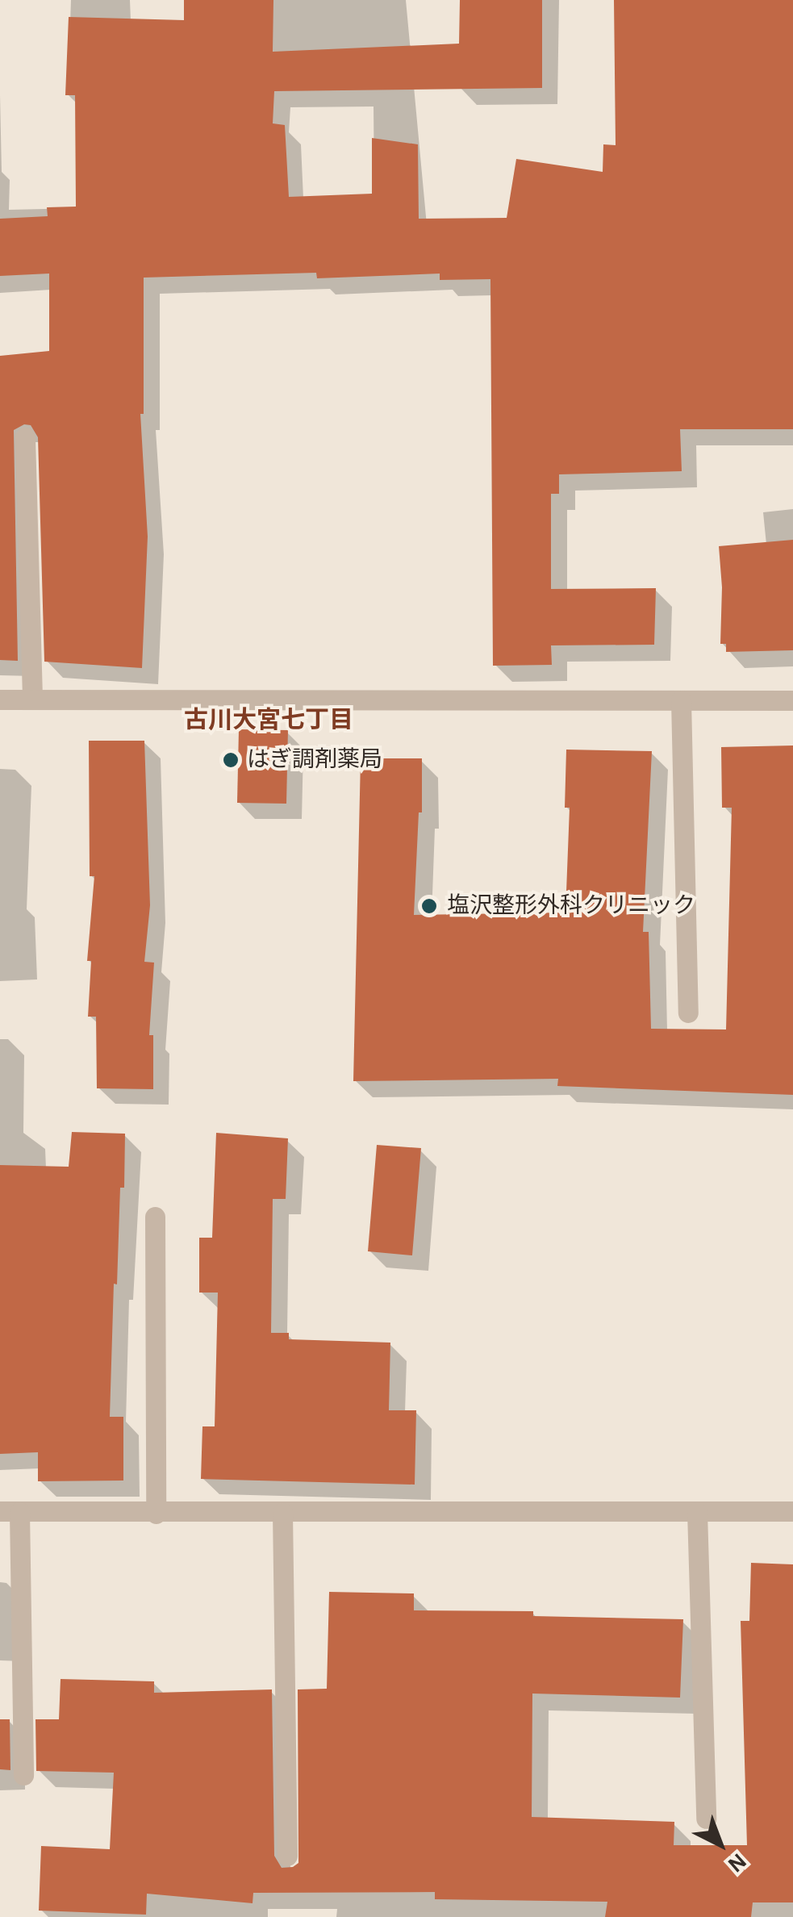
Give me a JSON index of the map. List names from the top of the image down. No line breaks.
{"districts":["古川大宮七丁目"],"places":["はぎ調剤薬局","塩沢整形外科クリニック"],"north":"bottom right"}
